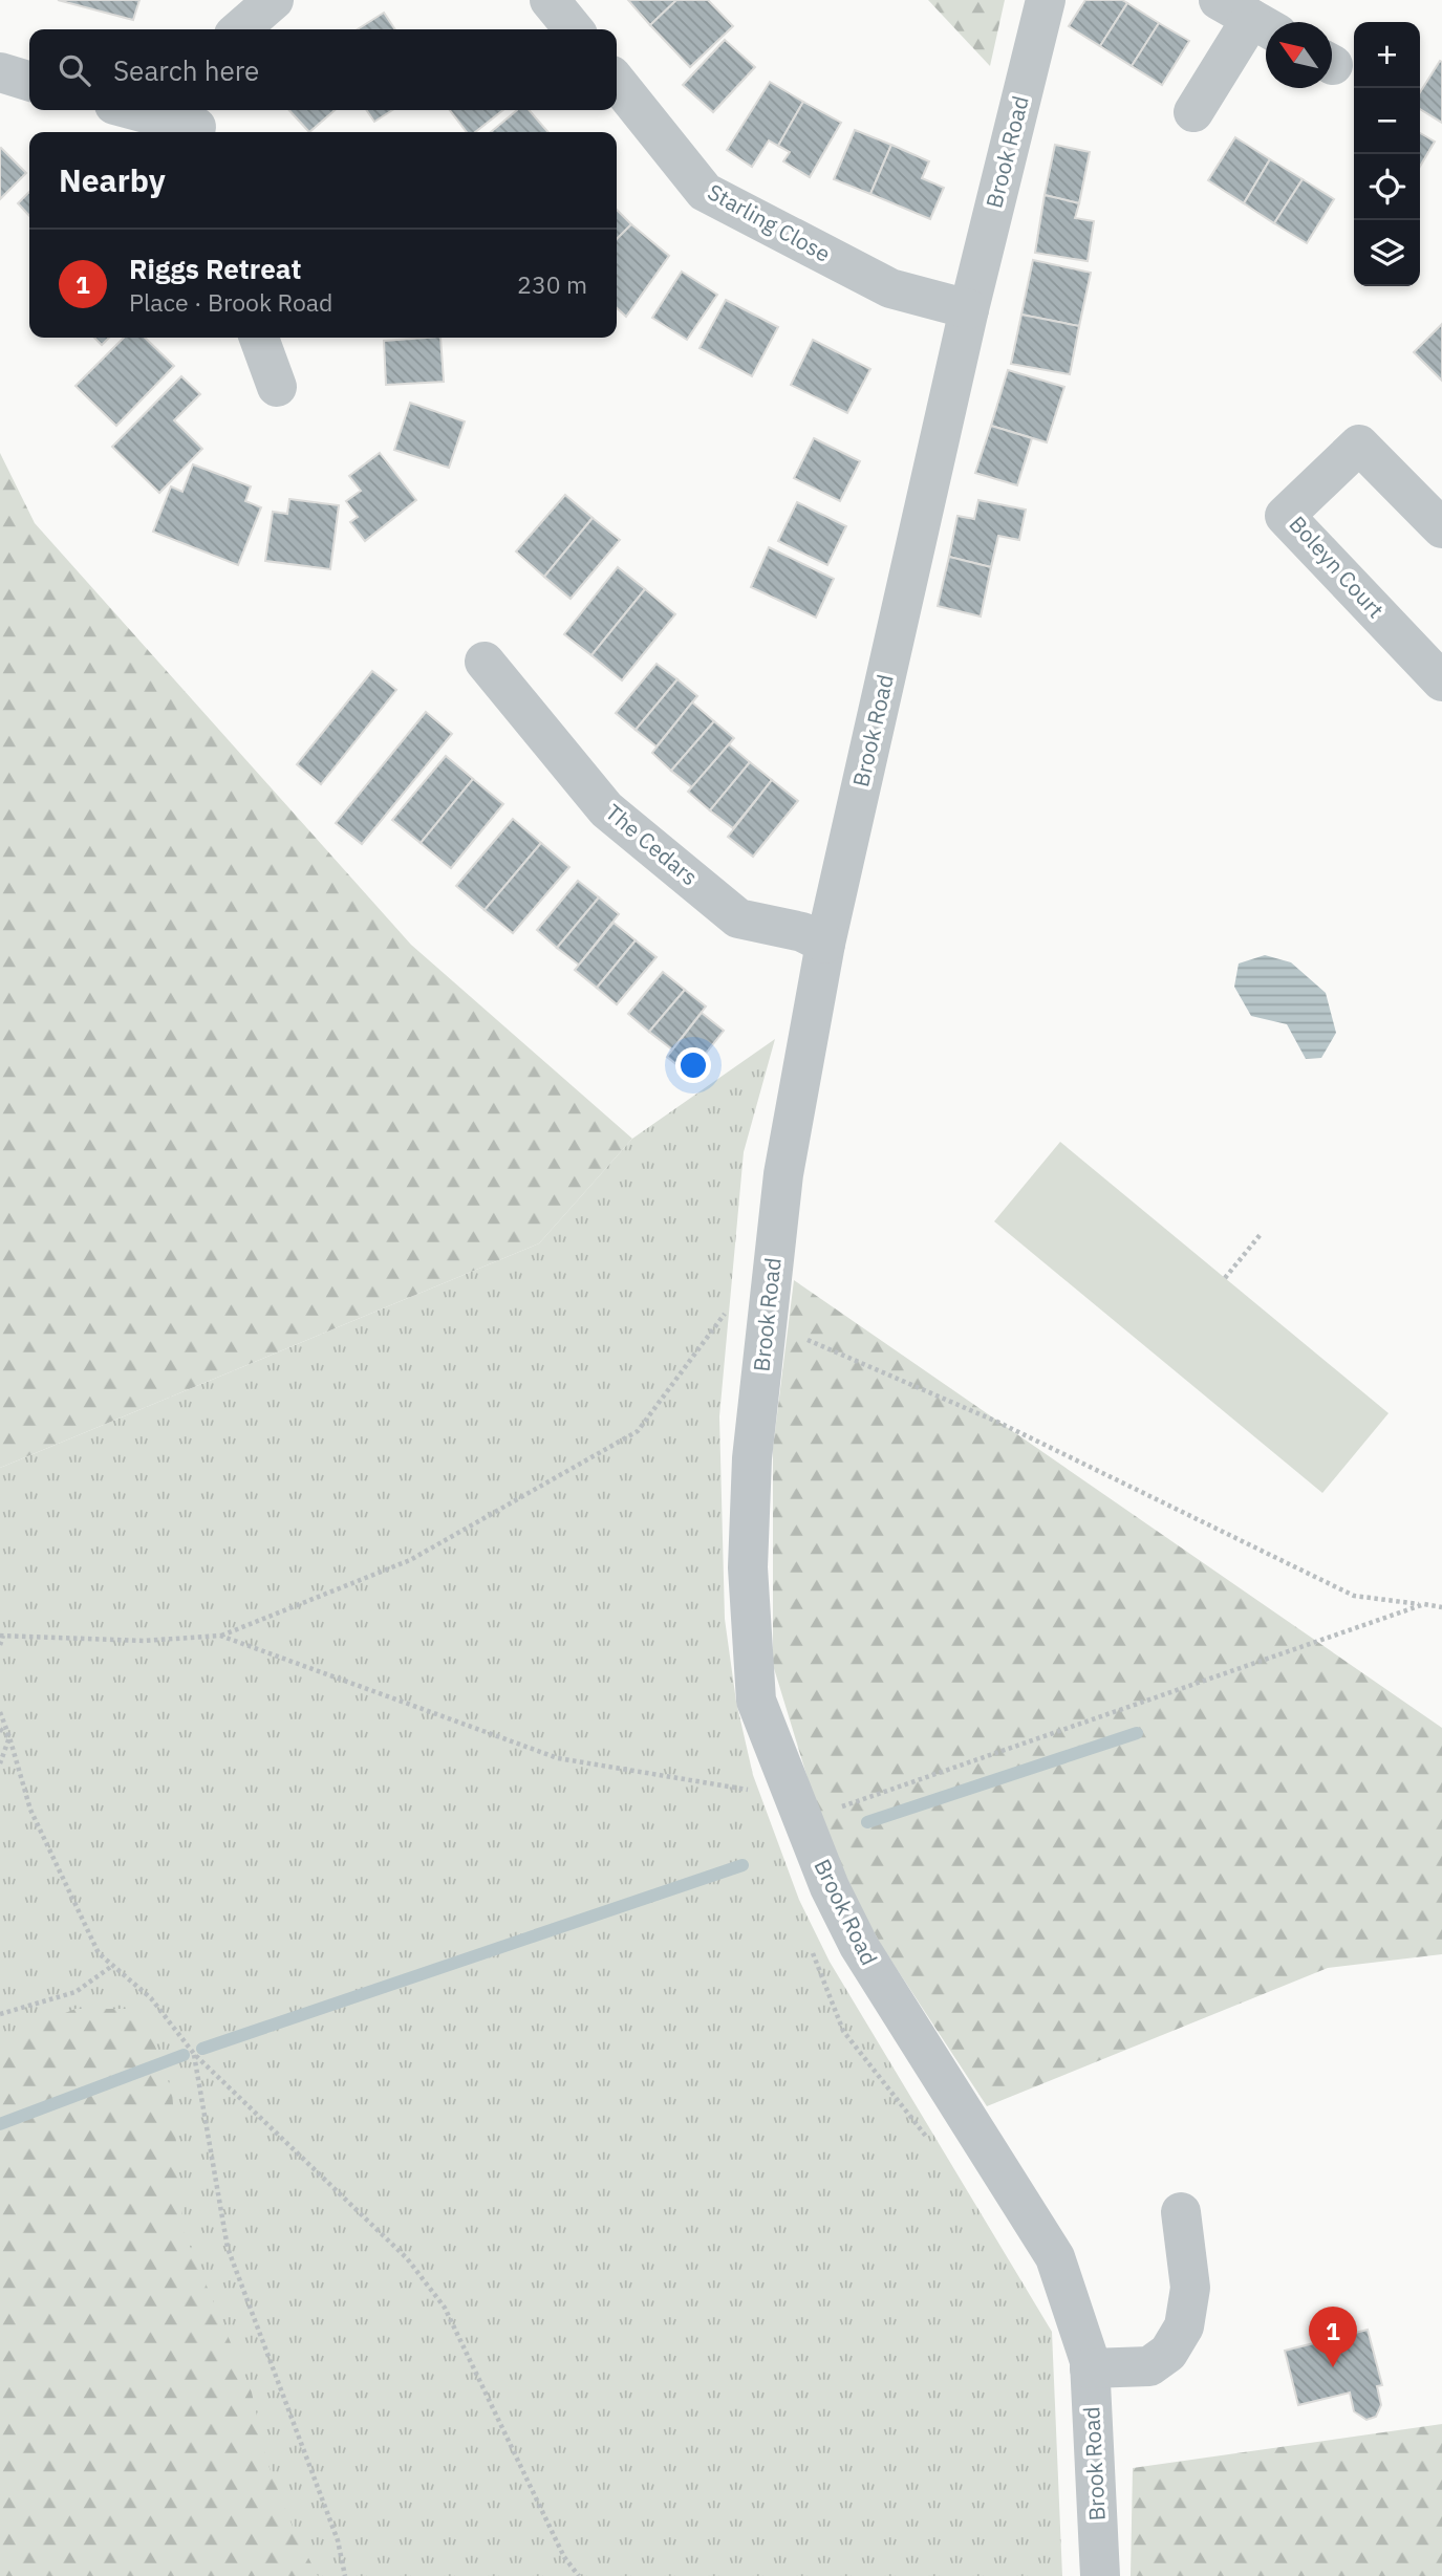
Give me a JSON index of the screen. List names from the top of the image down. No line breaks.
{"streets":{"street":["Brook Road","Starling Close","Boleyn Court","The Cedars"]},"crossings":[["Brook Road","Starling Close"],["Brook Road","The Cedars"]],"north":"top left","page":{"map_buttons":["+","−"],"search":"Search here","heading":"Nearby","list":[{"mark":"1","name":"Riggs Retreat","note":"Place · Brook Road","value":"230 m"}],"pins":"1"}}
